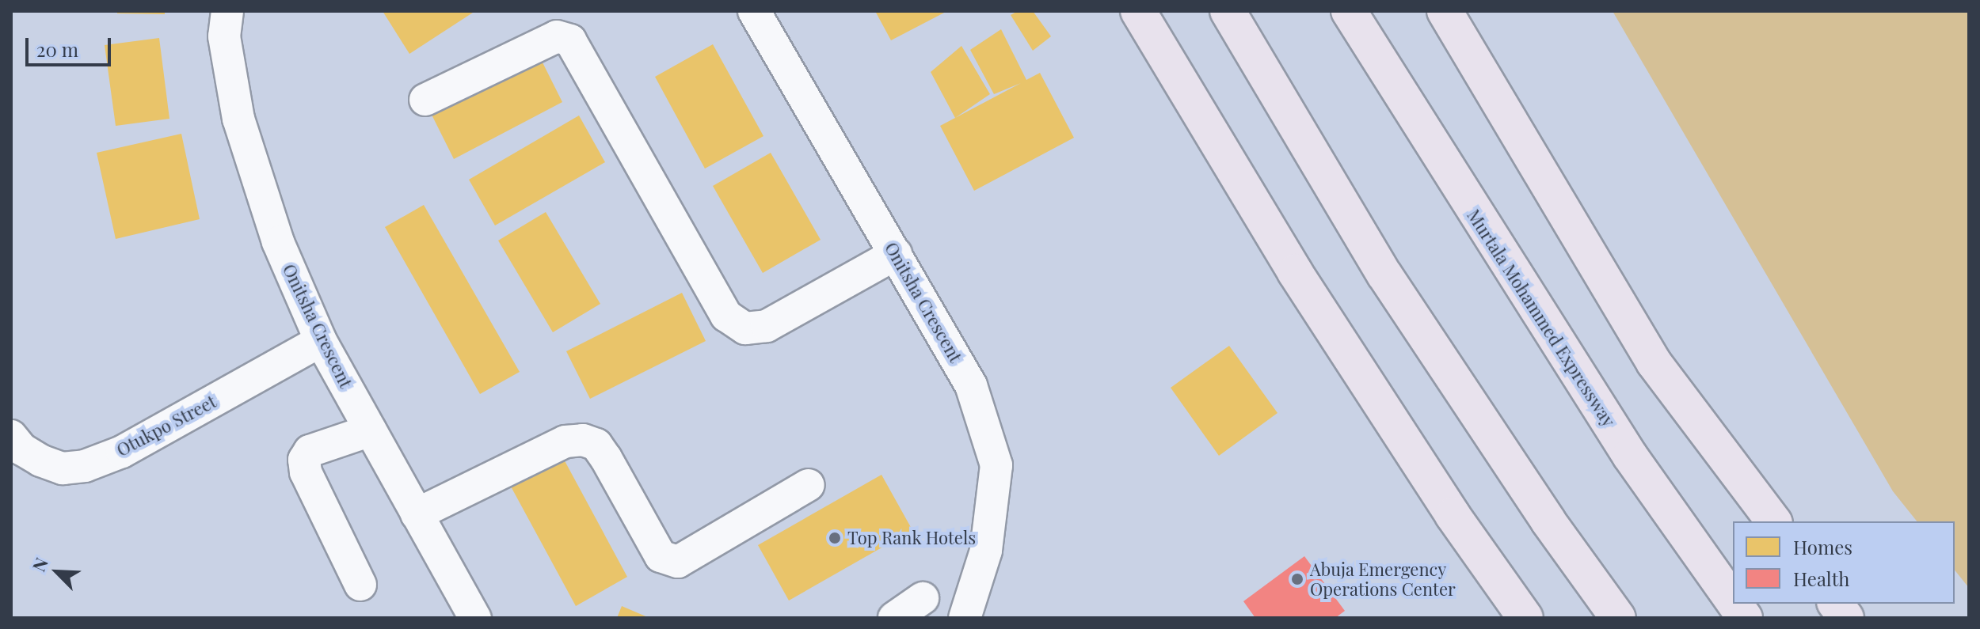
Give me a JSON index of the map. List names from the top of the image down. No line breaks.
{"streets":{"highway":["Murtala Mohammed Expressway"],"street":["Onitsha Crescent","Otukpo Street"]},"crossings":[["Onitsha Crescent","Otukpo Street"]],"places":["Top Rank Hotels","Abuja Emergency Operations Center"],"legend":["Homes","Health"],"scale_bar":"20 m","north":"top left"}
